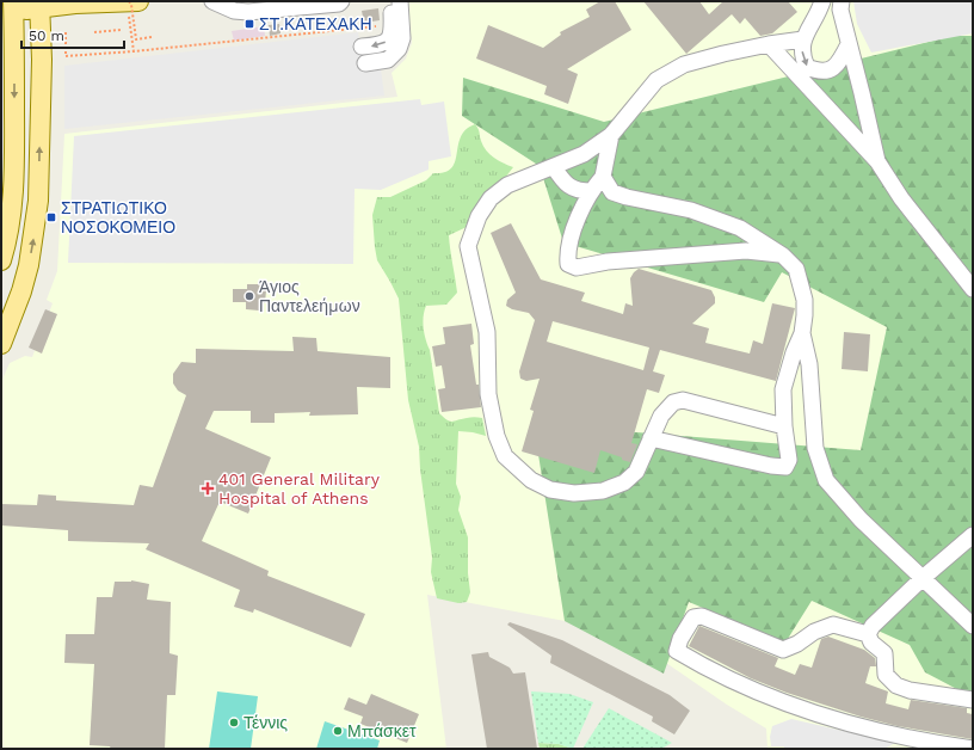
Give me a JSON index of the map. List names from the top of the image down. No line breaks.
{"places":{"transit":["ΣΤ.ΚΑΤΕΧΑΚΗ","ΣΤΡΑΤΙΩΤΙΚΟ ΝΟΣΟΚΟΜΕΙΟ"],"other":["Άγιος Παντελεήμων","Τέννις","Μπάσκετ"],"health":["401 General Military Hospital of Athens"]},"scale_bar":"50 m"}
